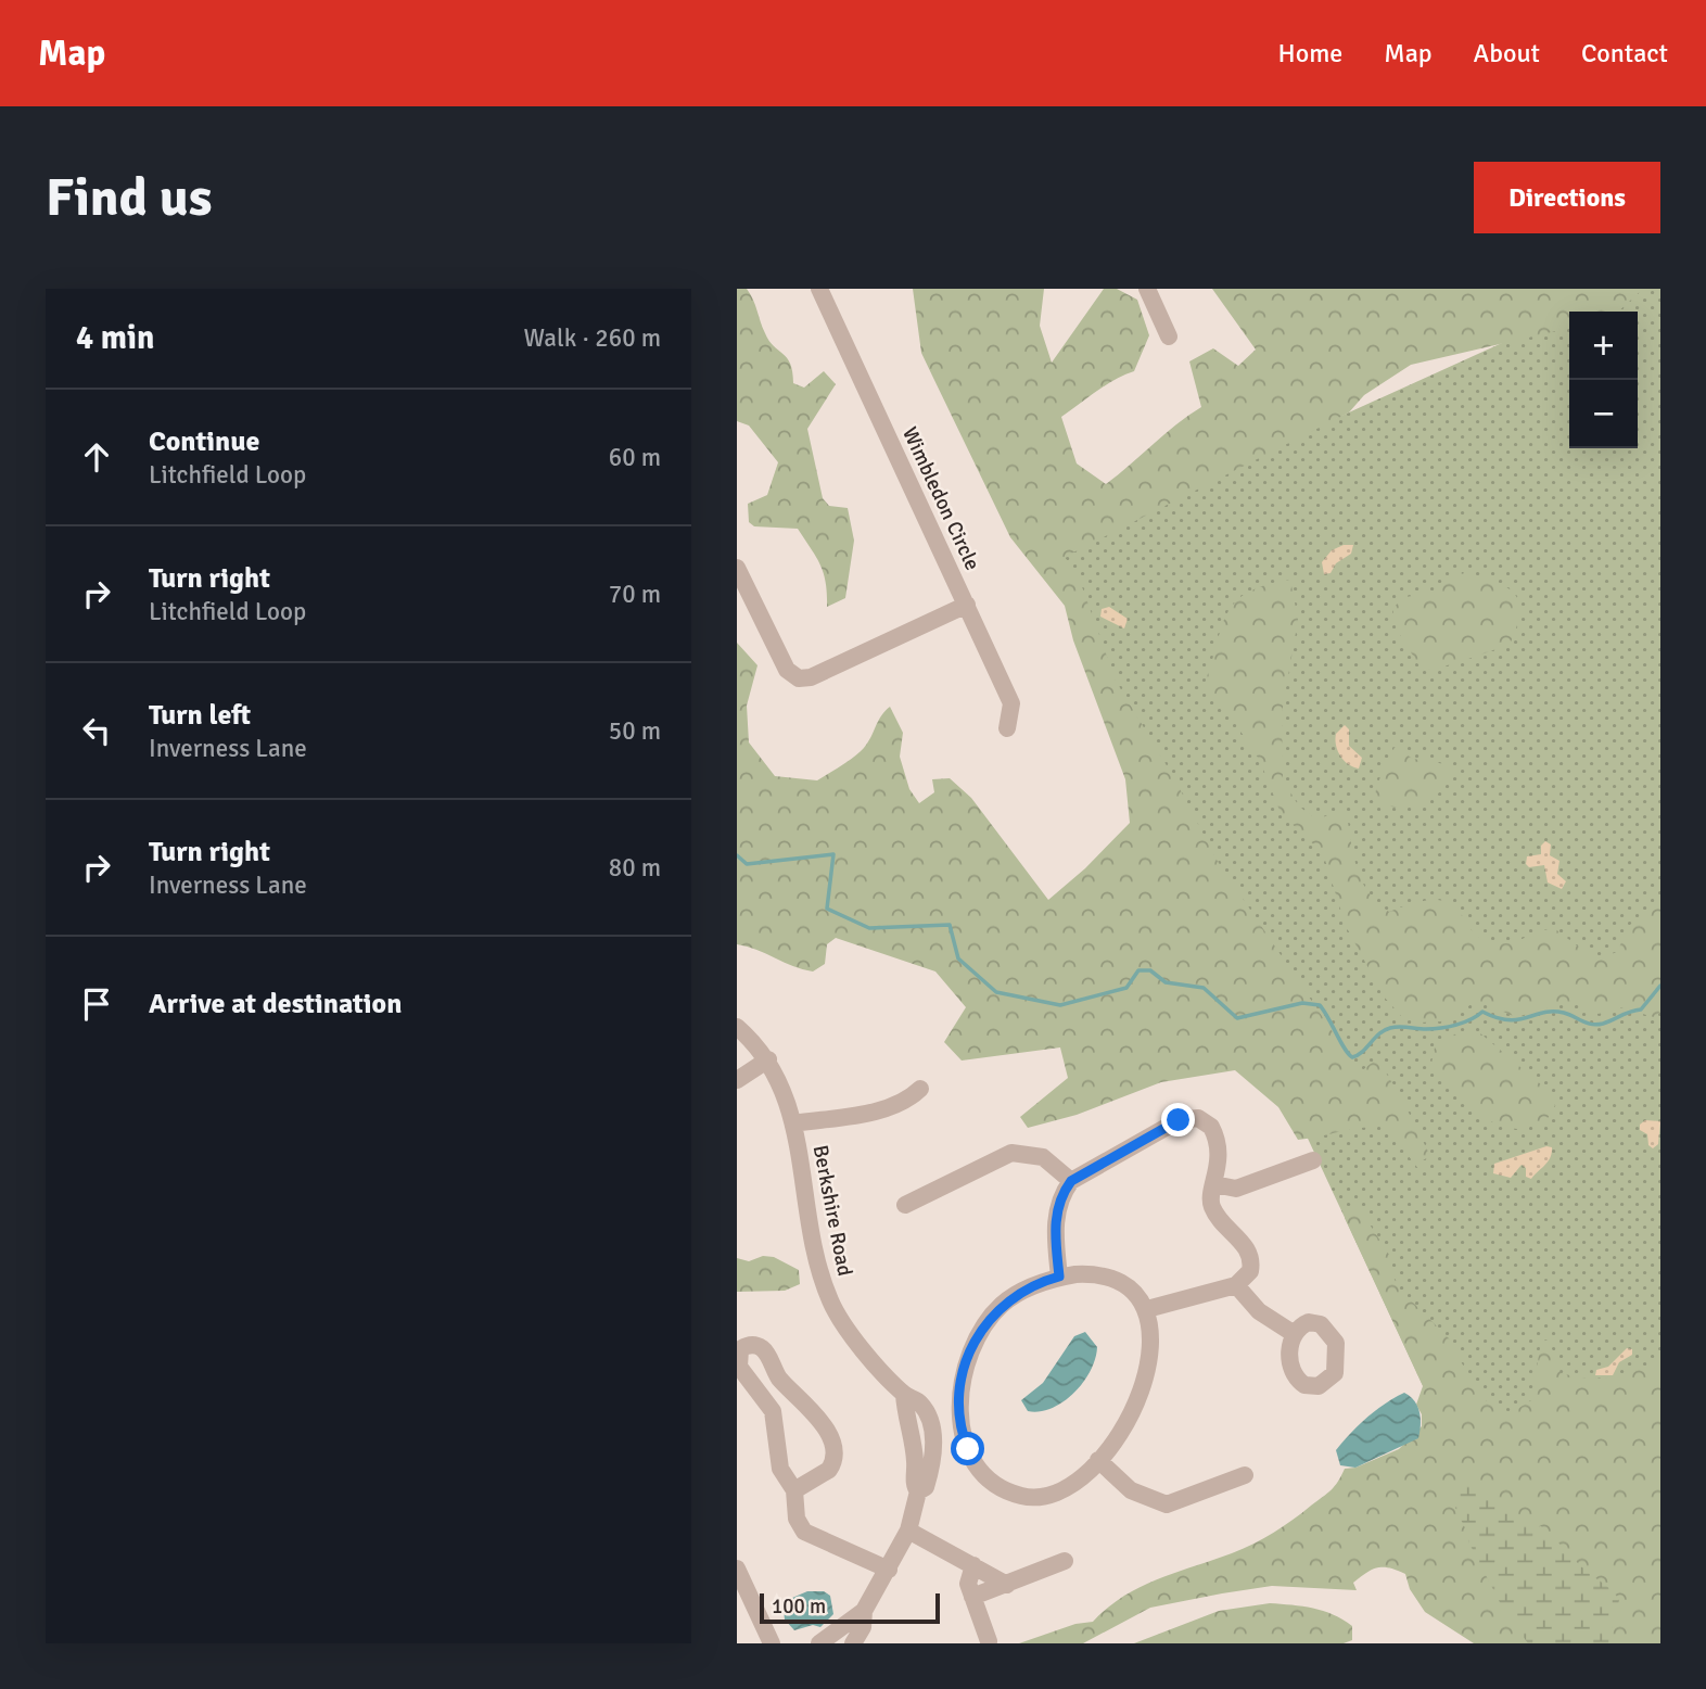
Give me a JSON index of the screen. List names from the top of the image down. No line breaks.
{"streets":{"street":["Wimbledon Circle","Berkshire Road"]},"scale_bar":"100 m","page":{"header":"Map","nav":["Home","Map","About","Contact"],"buttons":"Directions","title":"Find us","heading":["4 min","Walk · 260 m"],"map_buttons":["+","−"],"list":[["Continue","Litchfield Loop","60 m"],["Turn right","Litchfield Loop","70 m"],["Turn left","Inverness Lane","50 m"],["Turn right","Inverness Lane","80 m"],"Arrive at destination"],"scale":"100 m"}}
